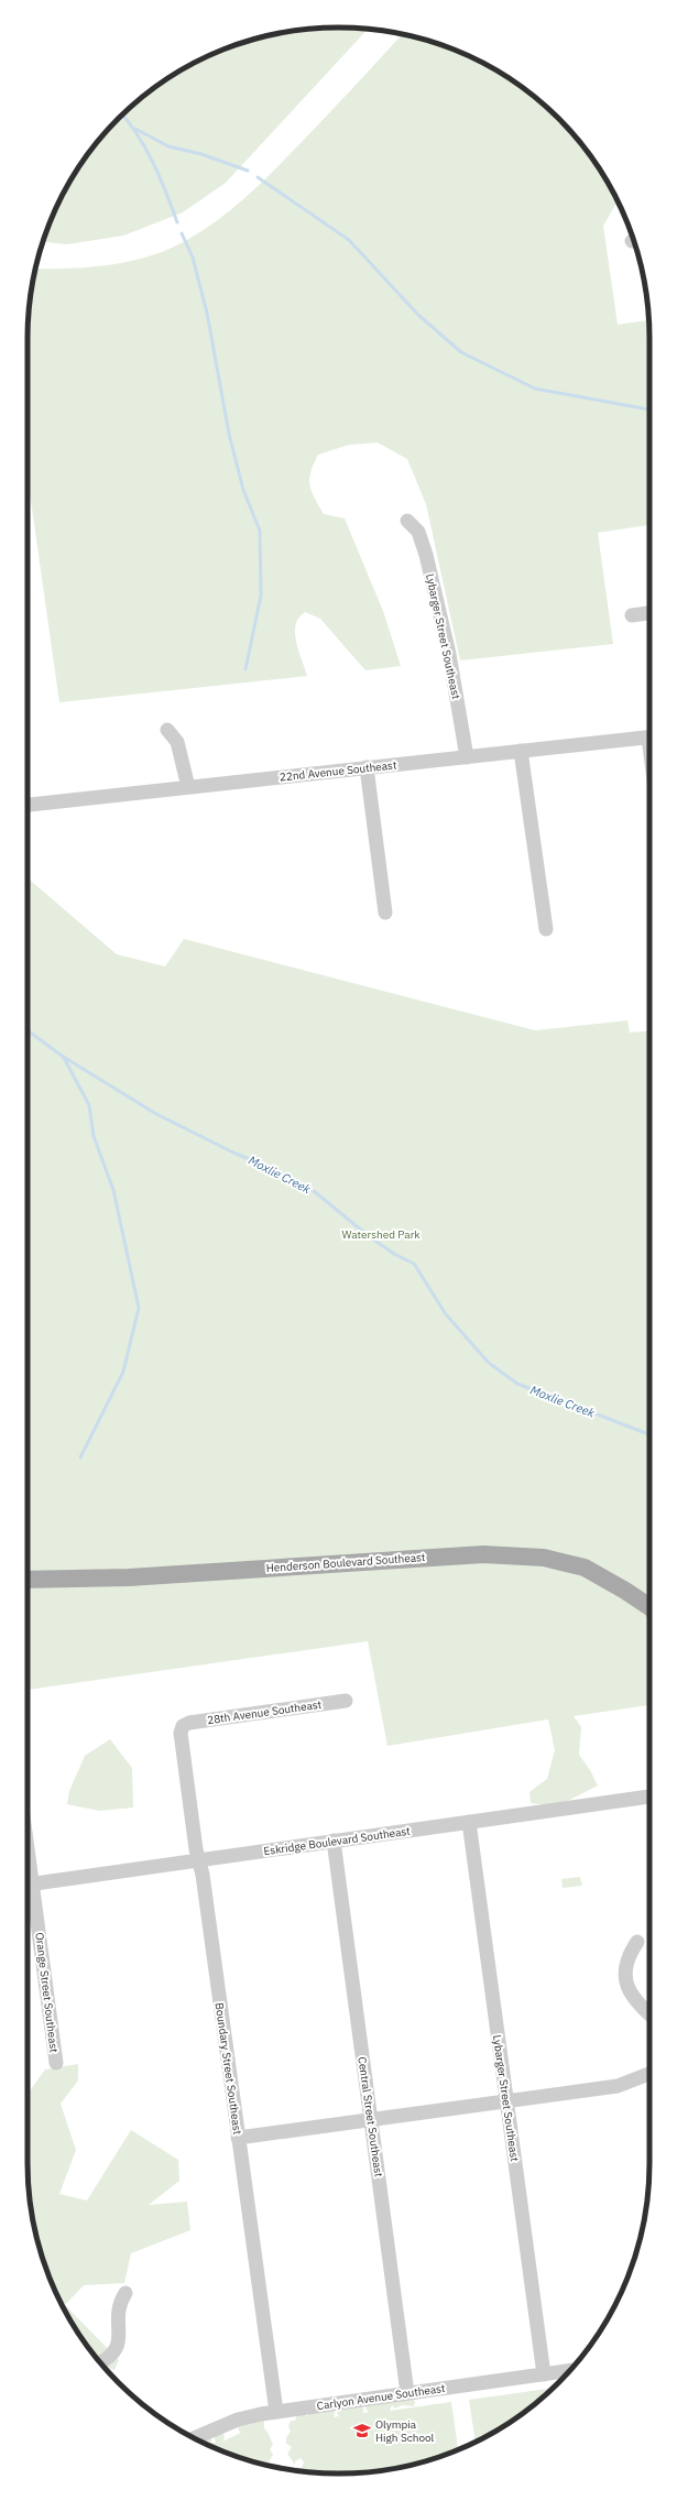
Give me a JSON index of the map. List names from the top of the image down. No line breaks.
{"streets":{"main road":["Henderson Boulevard Southeast"],"street":["Lybarger Street Southeast","22nd Avenue Southeast","28th Avenue Southeast","Eskridge Boulevard Southeast","Orange Street Southeast","Boundary Street Southeast","Central Street Southeast","Carlyon Avenue Southeast"]},"crossings":[["Lybarger Street Southeast","22nd Avenue Southeast"],["Lybarger Street Southeast","Eskridge Boulevard Southeast"],["Lybarger Street Southeast","Carlyon Avenue Southeast"],["28th Avenue Southeast","Boundary Street Southeast"],["Eskridge Boulevard Southeast","Boundary Street Southeast"],["Eskridge Boulevard Southeast","Central Street Southeast"],["Boundary Street Southeast","Carlyon Avenue Southeast"],["Central Street Southeast","Carlyon Avenue Southeast"]],"water":["Moxlie Creek"],"parks":["Watershed Park"],"places":{"school or university":["Olympia High School"]}}
